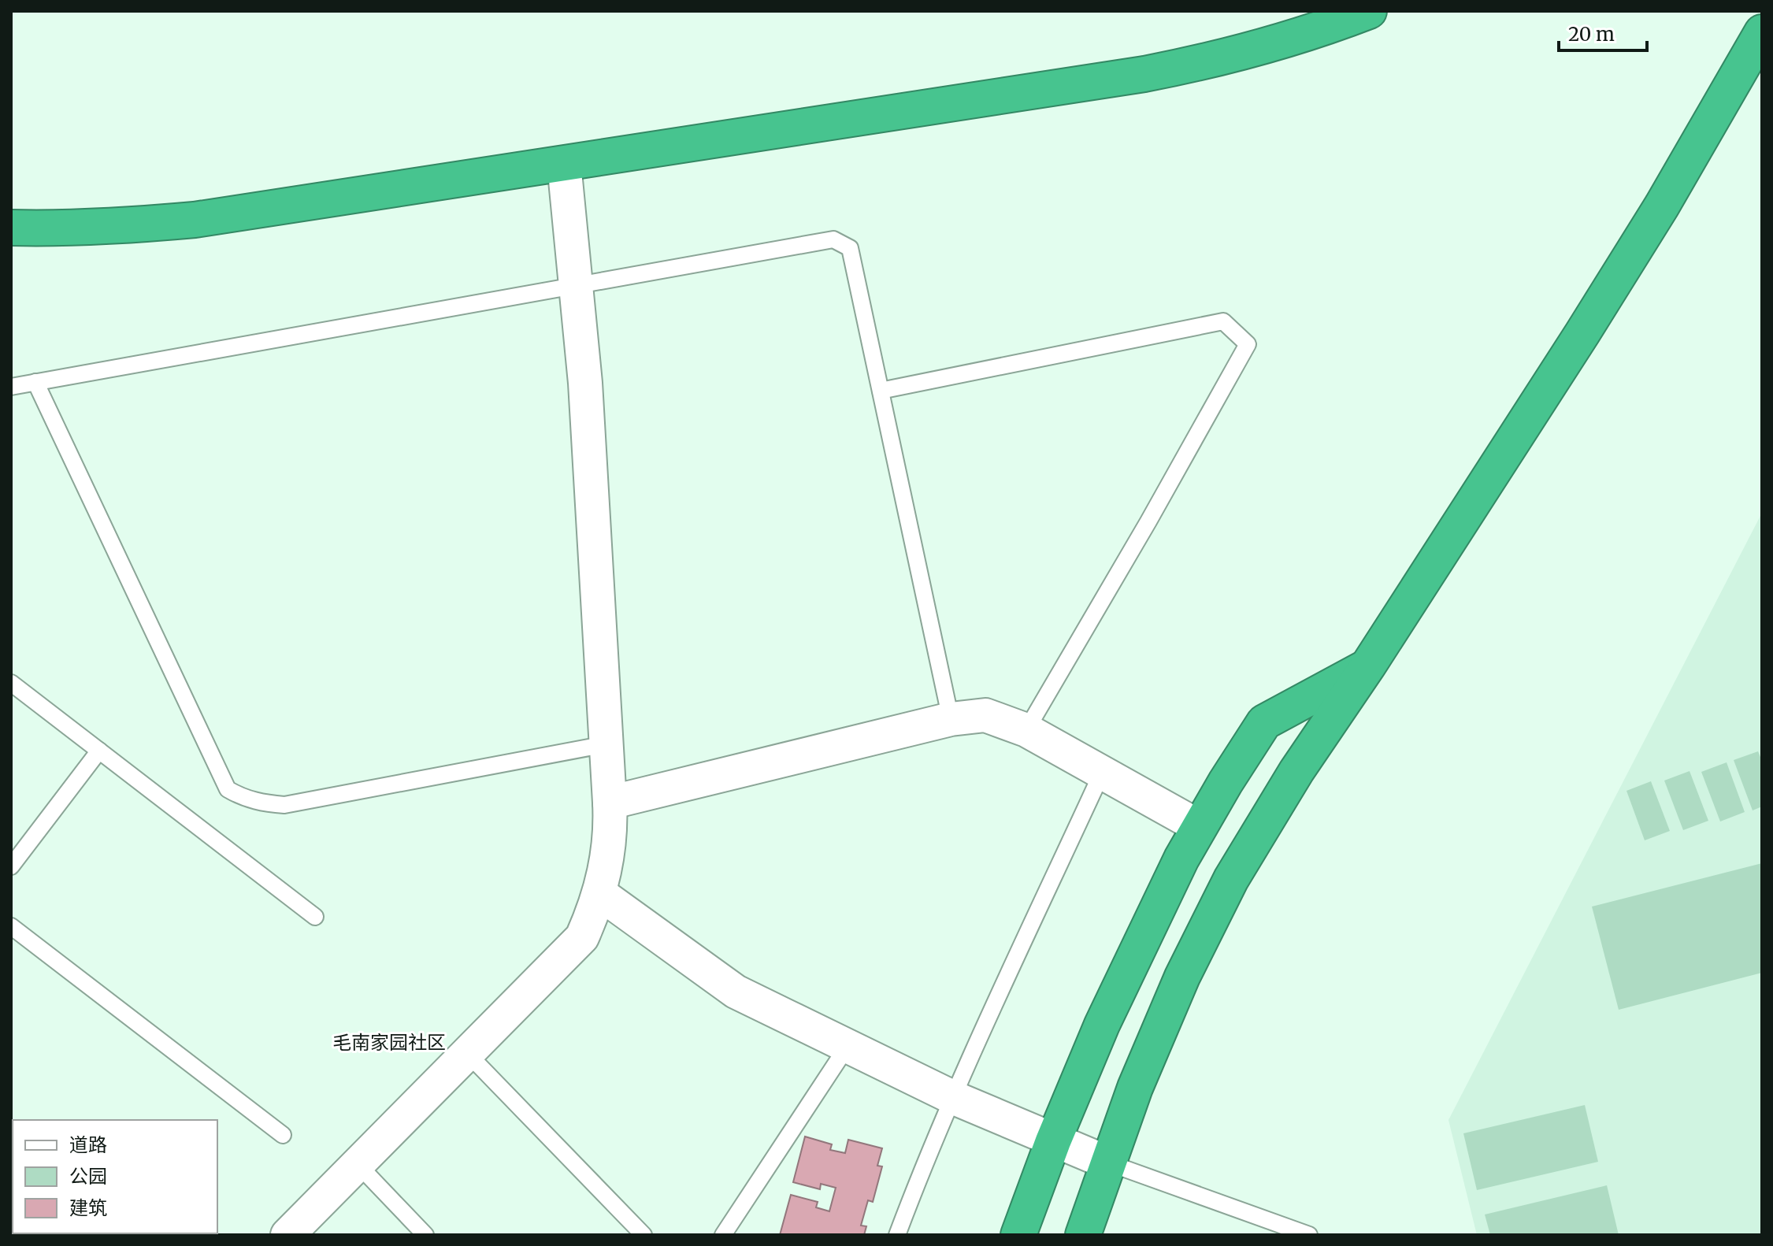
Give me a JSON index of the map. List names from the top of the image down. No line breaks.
{"districts":["毛南家园社区"],"legend":["道路","公园","建筑"],"scale_bar":"20 m"}
